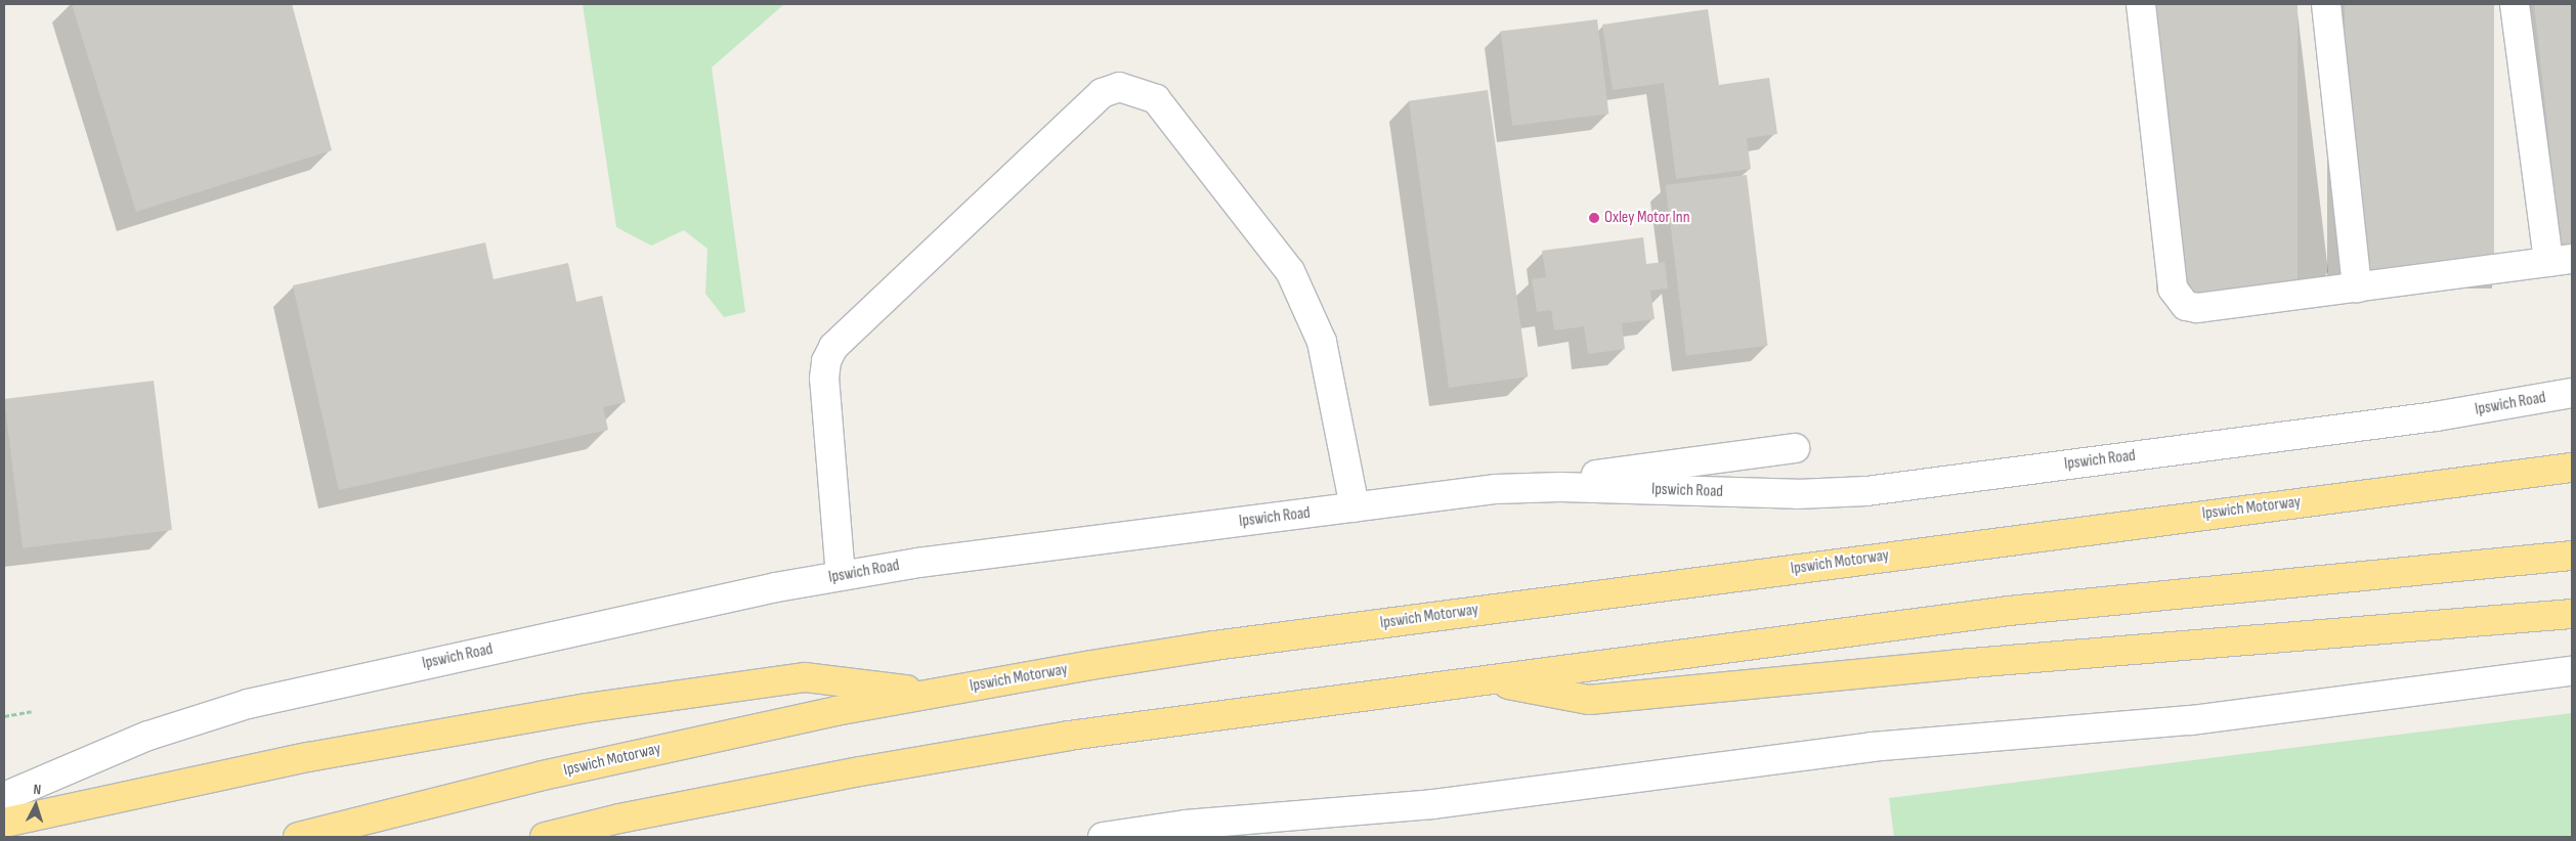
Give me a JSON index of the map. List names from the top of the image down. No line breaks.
{"streets":{"highway":["Ipswich Motorway"],"street":["Ipswich Road"]},"places":["Oxley Motor Inn"],"north":"top"}
